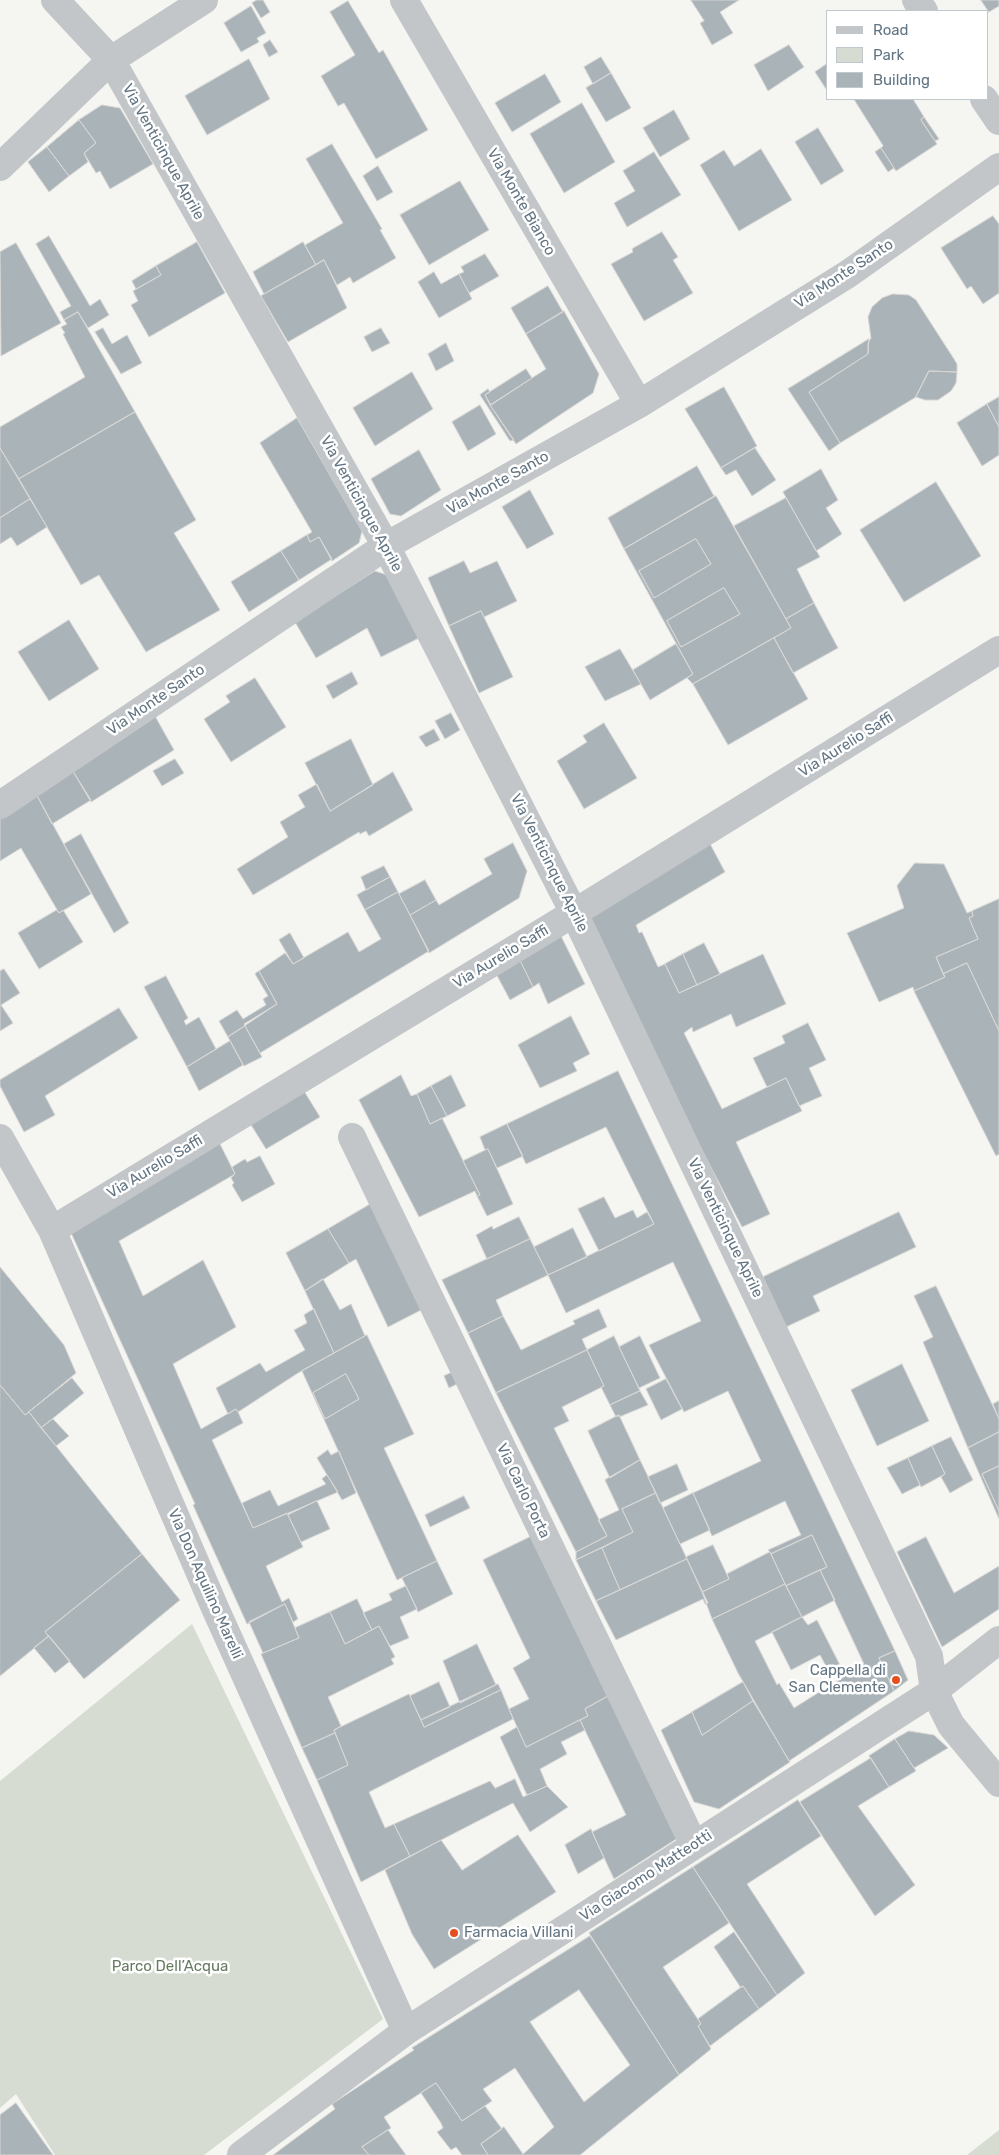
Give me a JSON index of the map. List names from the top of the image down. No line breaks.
{"streets":{"street":["Via Venticinque Aprile","Via Monte Bianco","Via Monte Santo","Via Aurelio Saffi","Via Carlo Porta","Via Don Aquilino Marelli","Via Giacomo Matteotti"]},"crossings":[["Via Venticinque Aprile","Via Monte Santo"],["Via Venticinque Aprile","Via Aurelio Saffi"],["Via Venticinque Aprile","Via Giacomo Matteotti"],["Via Monte Bianco","Via Monte Santo"],["Via Aurelio Saffi","Via Don Aquilino Marelli"],["Via Carlo Porta","Via Giacomo Matteotti"],["Via Don Aquilino Marelli","Via Giacomo Matteotti"]],"parks":["Parco Dell’Acqua"],"places":["Cappella di San Clemente","Farmacia Villani"],"legend":["Road","Park","Building"]}
